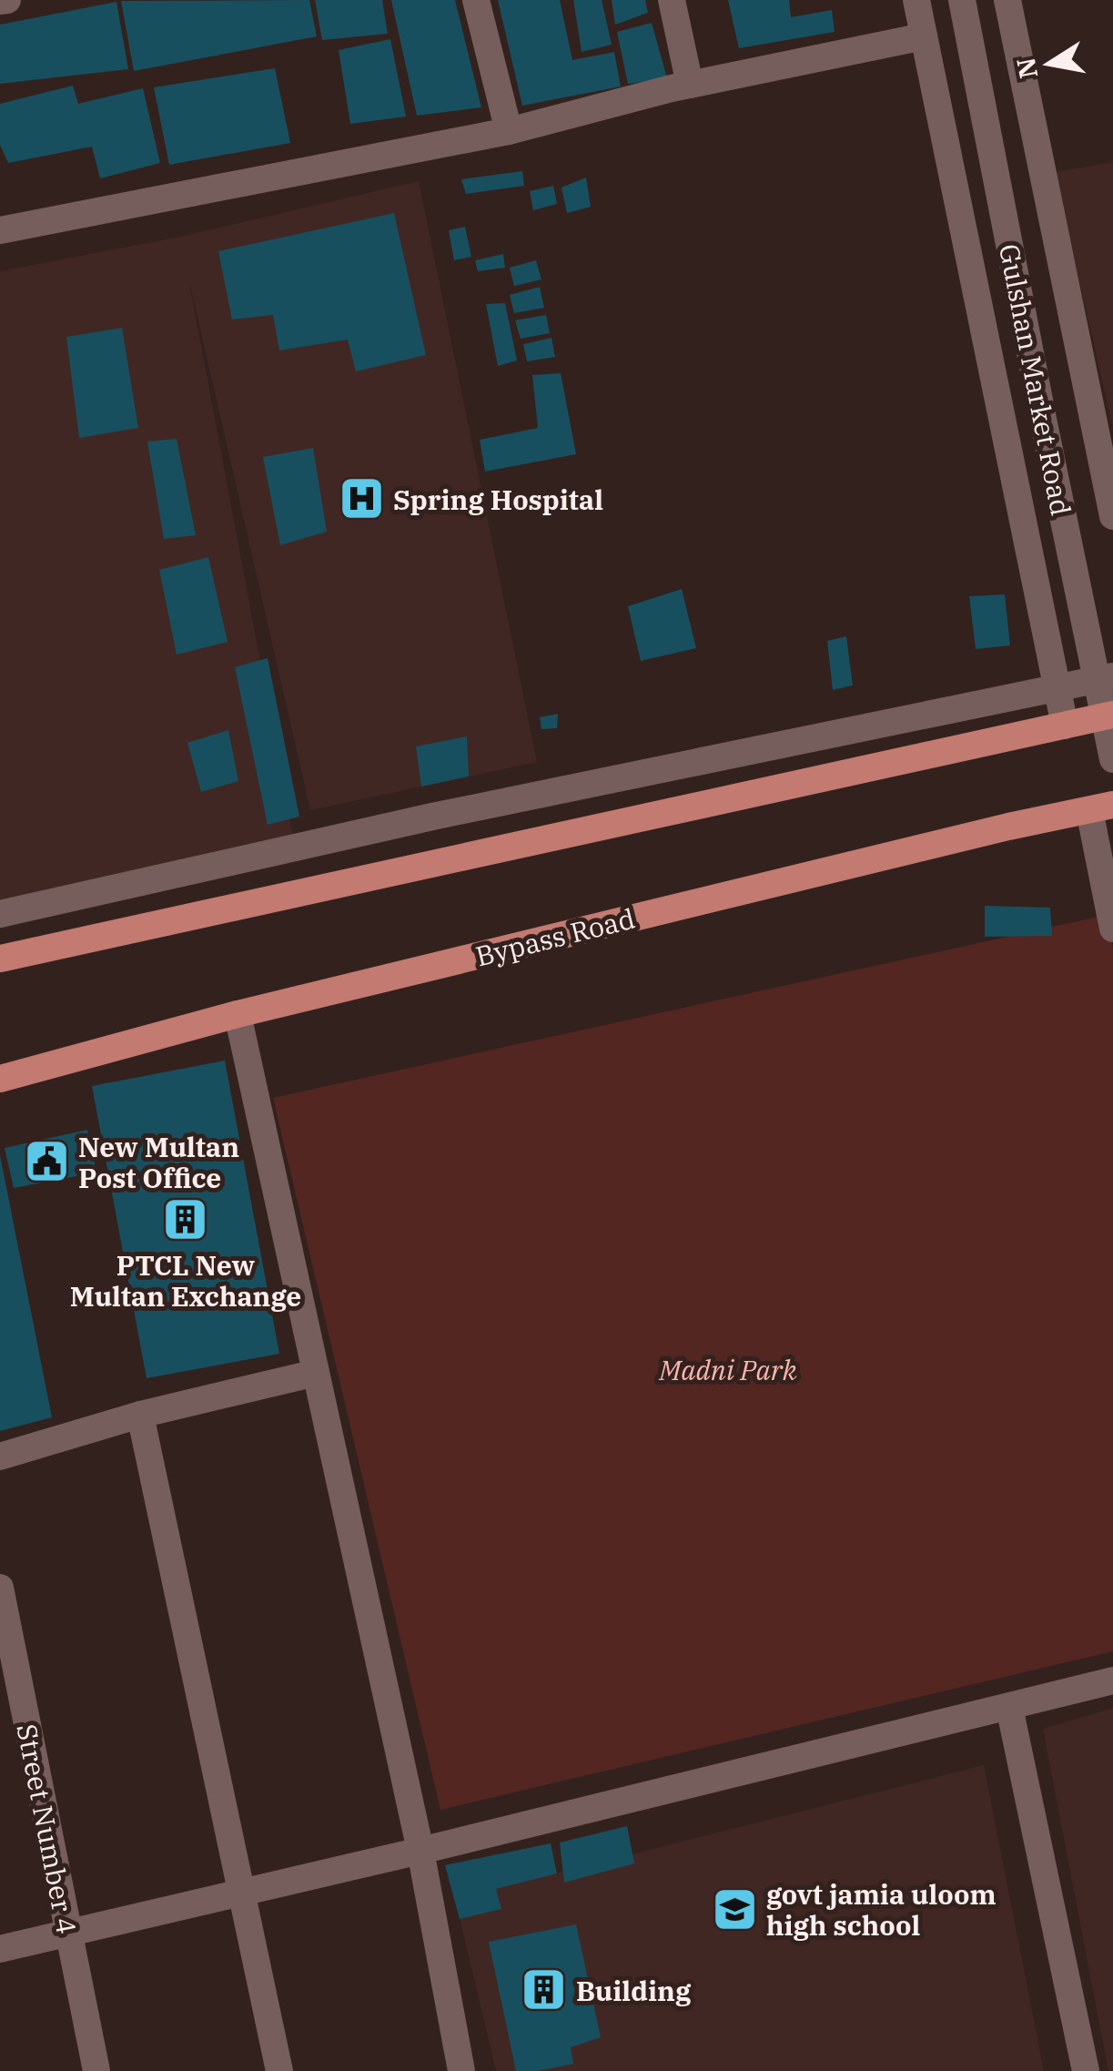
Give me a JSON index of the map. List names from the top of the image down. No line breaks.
{"streets":{"main road":["Bypass Road"],"street":["Gulshan Market Road","Street Number 4"]},"parks":["Madni Park"],"places":{"hospital":["Spring Hospital"],"public building":["New Multan Post Office"],"building":["PTCL New Multan Exchange","Building"],"school or university":["govt jamia uloom high school"]},"north":"left"}
